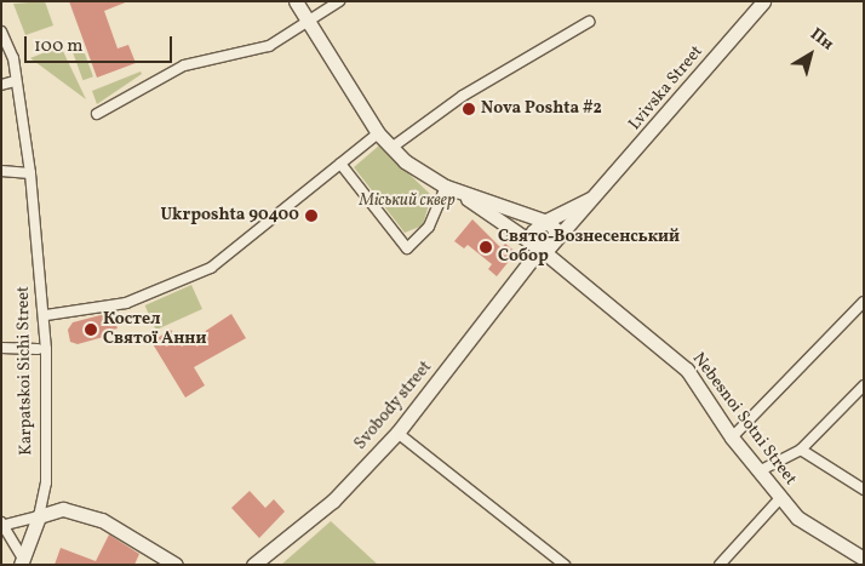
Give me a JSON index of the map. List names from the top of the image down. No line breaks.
{"streets":{"main road":["Lvivska Street","Karpatskoi Sichi Street","Svobody street","Nebesnoi Sotni Street"]},"crossings":[["Lvivska Street","Svobody street"],["Lvivska Street","Nebesnoi Sotni Street"],["Svobody street","Nebesnoi Sotni Street"]],"parks":["Міський сквер"],"places":["Nova Poshta #2","Ukrposhta 90400","Свято-Вознесенський Собор","Костел Святої Анни"],"scale_bar":"100 m","north":"top right"}
